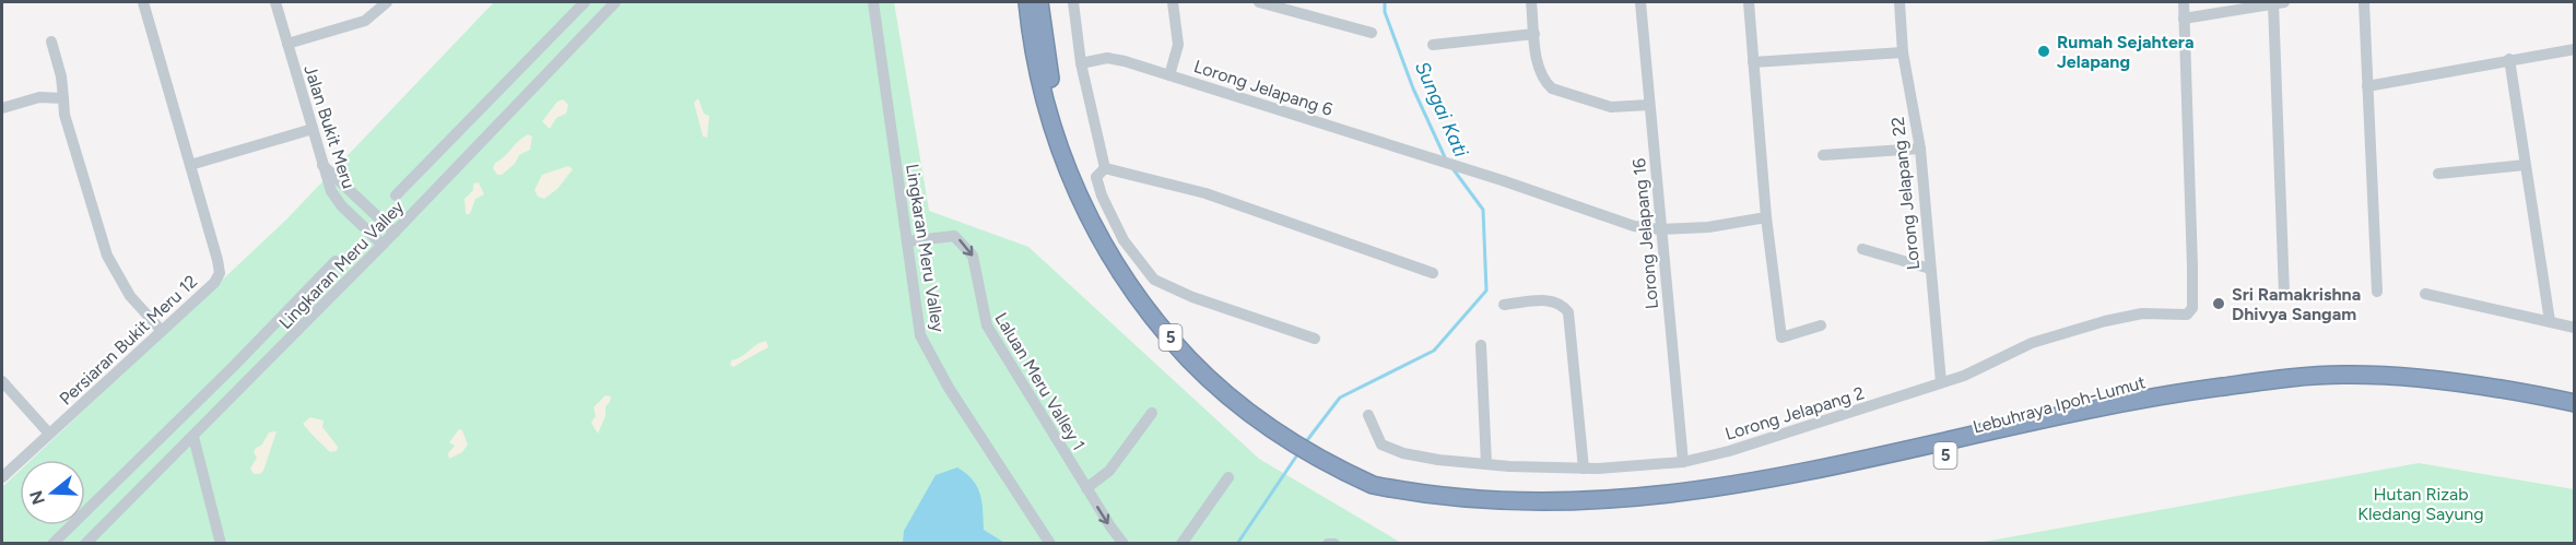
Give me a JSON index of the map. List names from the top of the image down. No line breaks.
{"streets":{"highway":["5","Lebuhraya Ipoh-Lumut"],"street":["Lorong Jelapang 6","Jalan Bukit Meru","Lorong Jelapang 22","Lorong Jelapang 16","Lingkaran Meru Valley","Persiaran Bukit Meru 12","Laluan Meru Valley 1","Lorong Jelapang 2"]},"crossings":[["Lorong Jelapang 6","Lorong Jelapang 16"],["Jalan Bukit Meru","Lingkaran Meru Valley"],["Lorong Jelapang 22","Lorong Jelapang 2"],["Lorong Jelapang 16","Lorong Jelapang 2"],["Lingkaran Meru Valley","Laluan Meru Valley 1"]],"one_way":["Laluan Meru Valley 1"],"water":["Sungai Kati"],"parks":["Hutan Rizab Kledang Sayung"],"places":["Rumah Sejahtera Jelapang","Sri Ramakrishna Dhivya Sangam"],"north":"left"}
